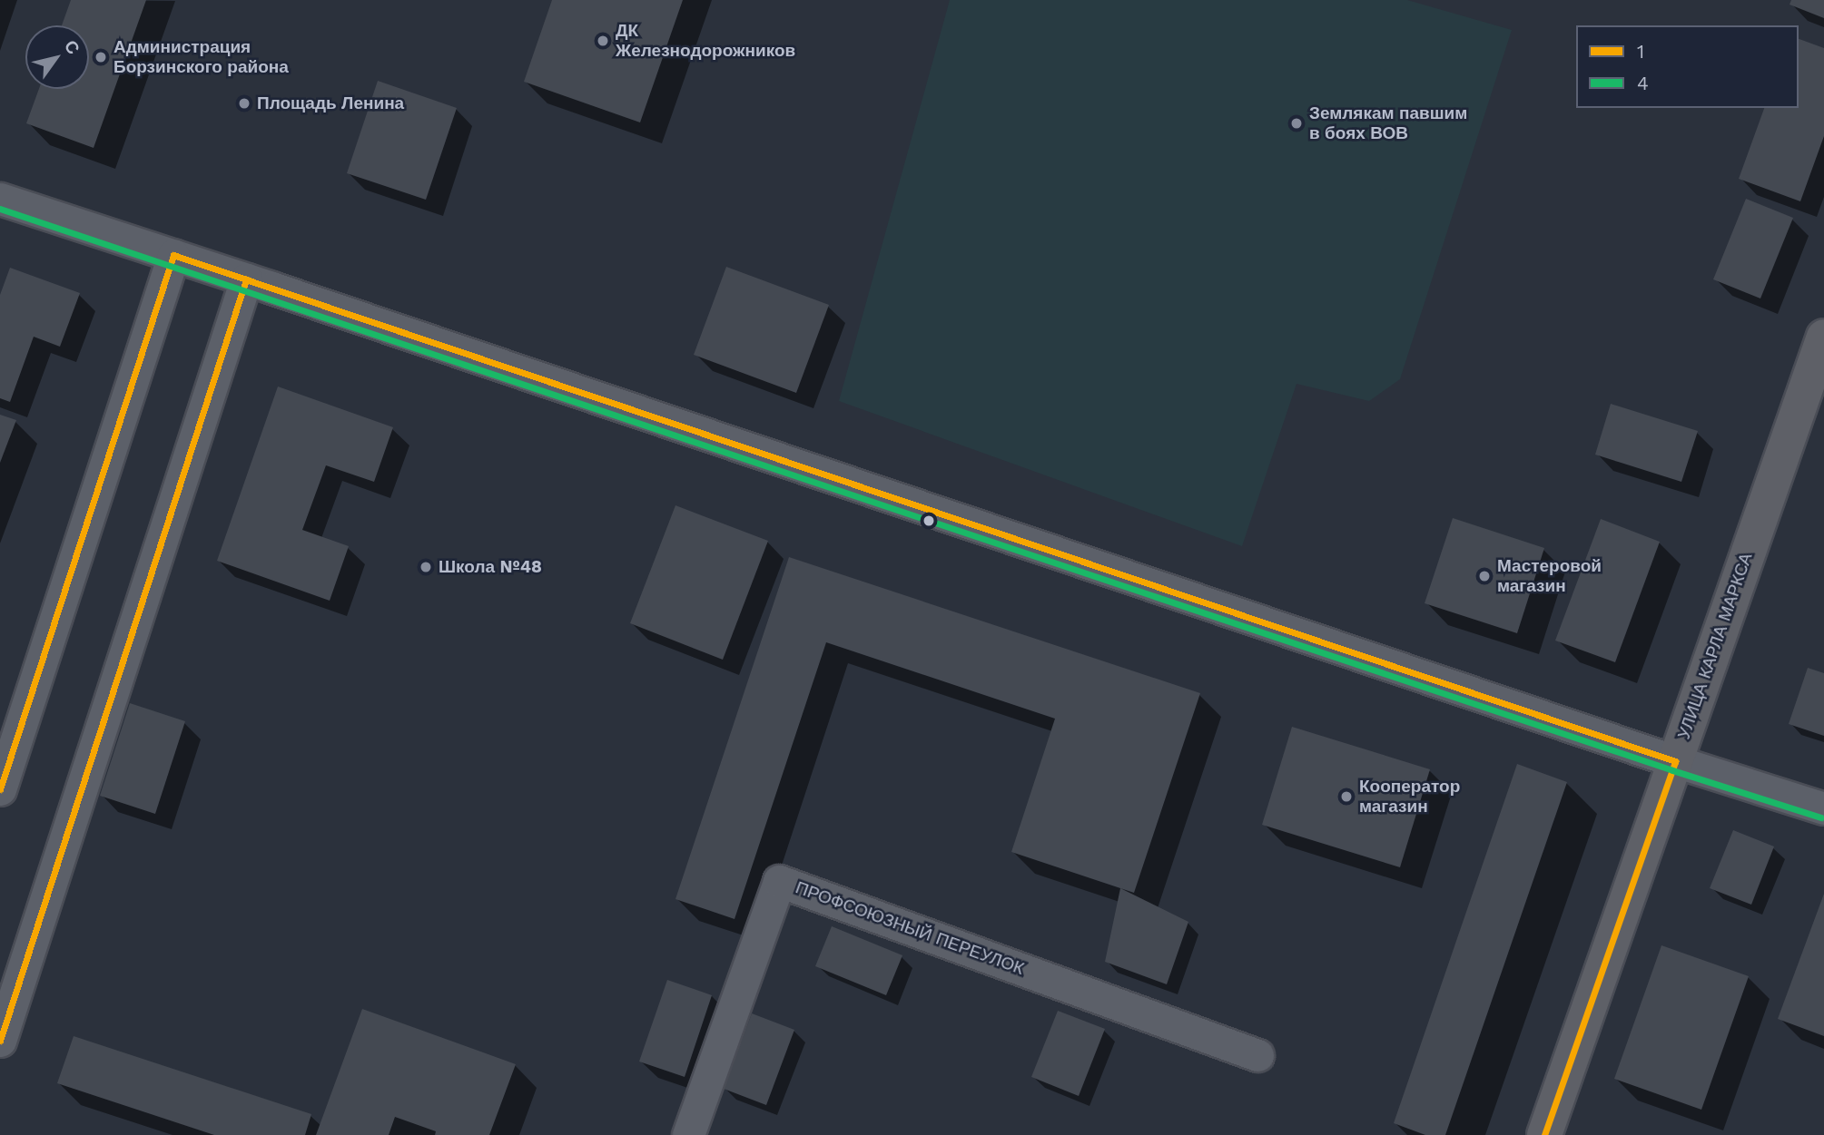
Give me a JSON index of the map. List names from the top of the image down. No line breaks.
{"streets":{"highway":["УЛИЦА КАРЛА МАРКСА"],"street":["ПРОФСОЮЗНЫЙ ПЕРЕУЛОК"]},"places":["ДК Железнодорожников","Администрация Борзинского района","Площадь Ленина","Землякам павшим в боях ВОВ","Школа №48","Мастеровой магазин","Кооператор магазин"],"lines":["transit line 4","transit line 1"],"legend":["1","4"],"north":"top right"}
